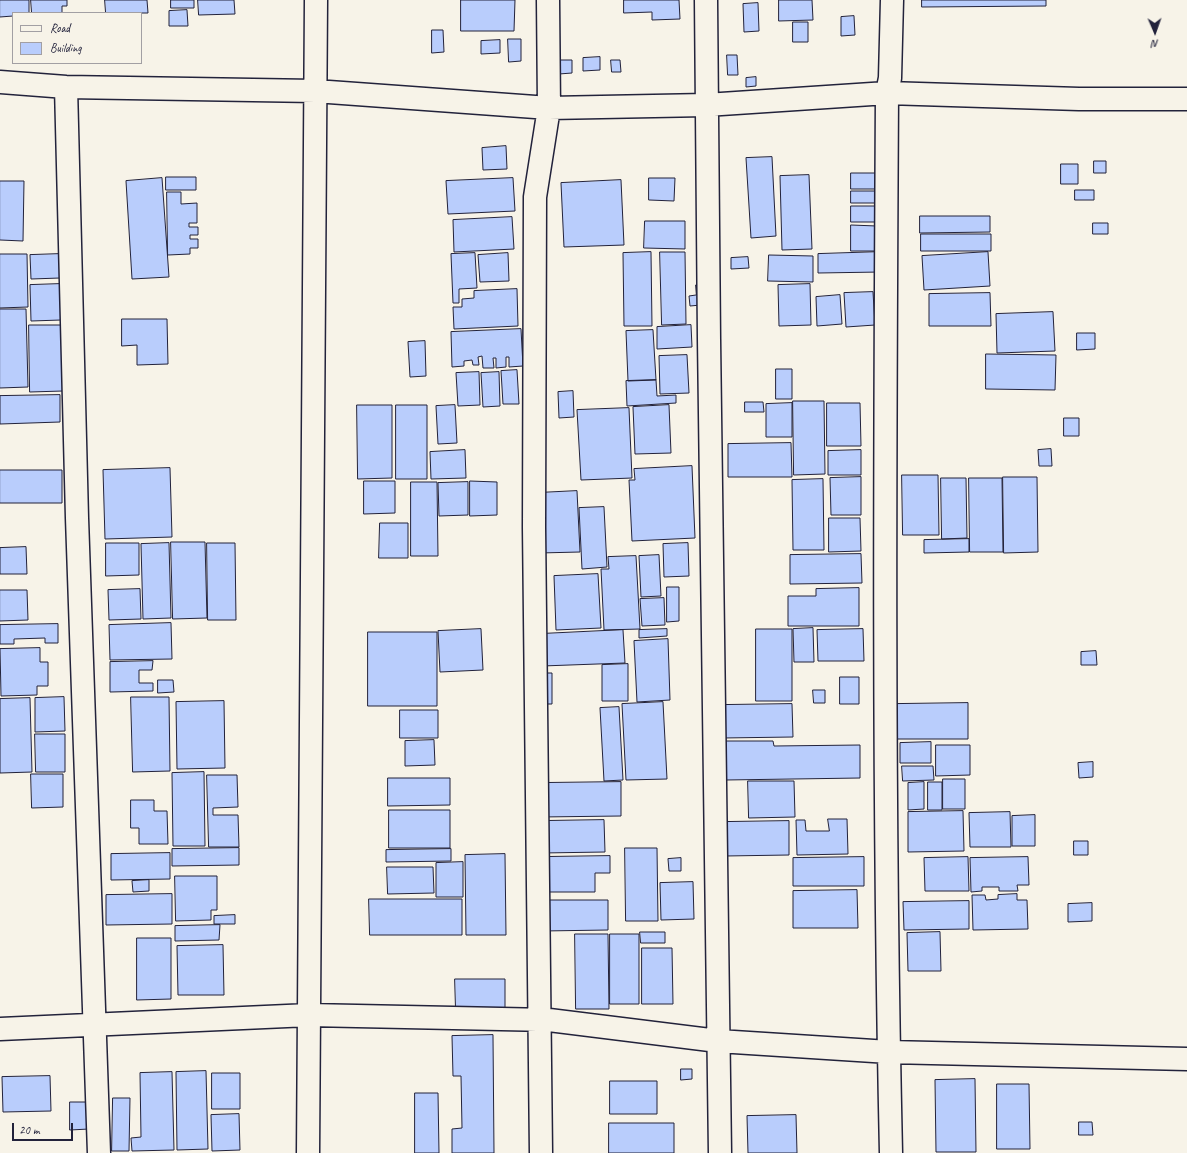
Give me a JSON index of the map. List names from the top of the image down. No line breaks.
{"legend":["Road","Building"],"scale_bar":"20 m","north":"bottom"}
